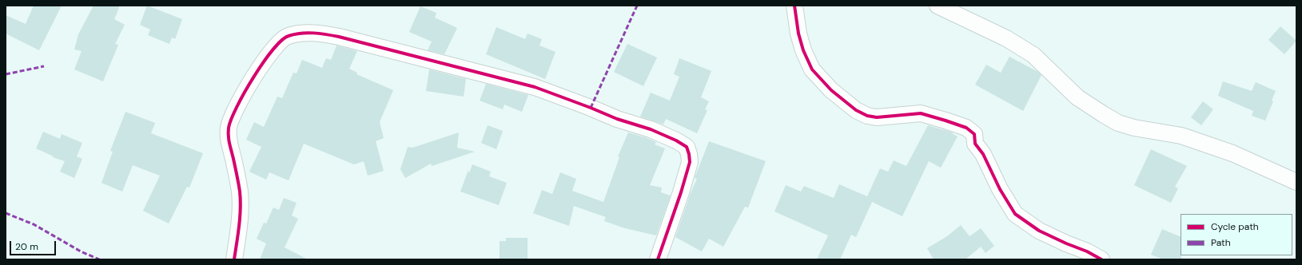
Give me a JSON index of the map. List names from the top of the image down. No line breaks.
{"legend":["Cycle path","Path"],"scale_bar":"20 m"}
